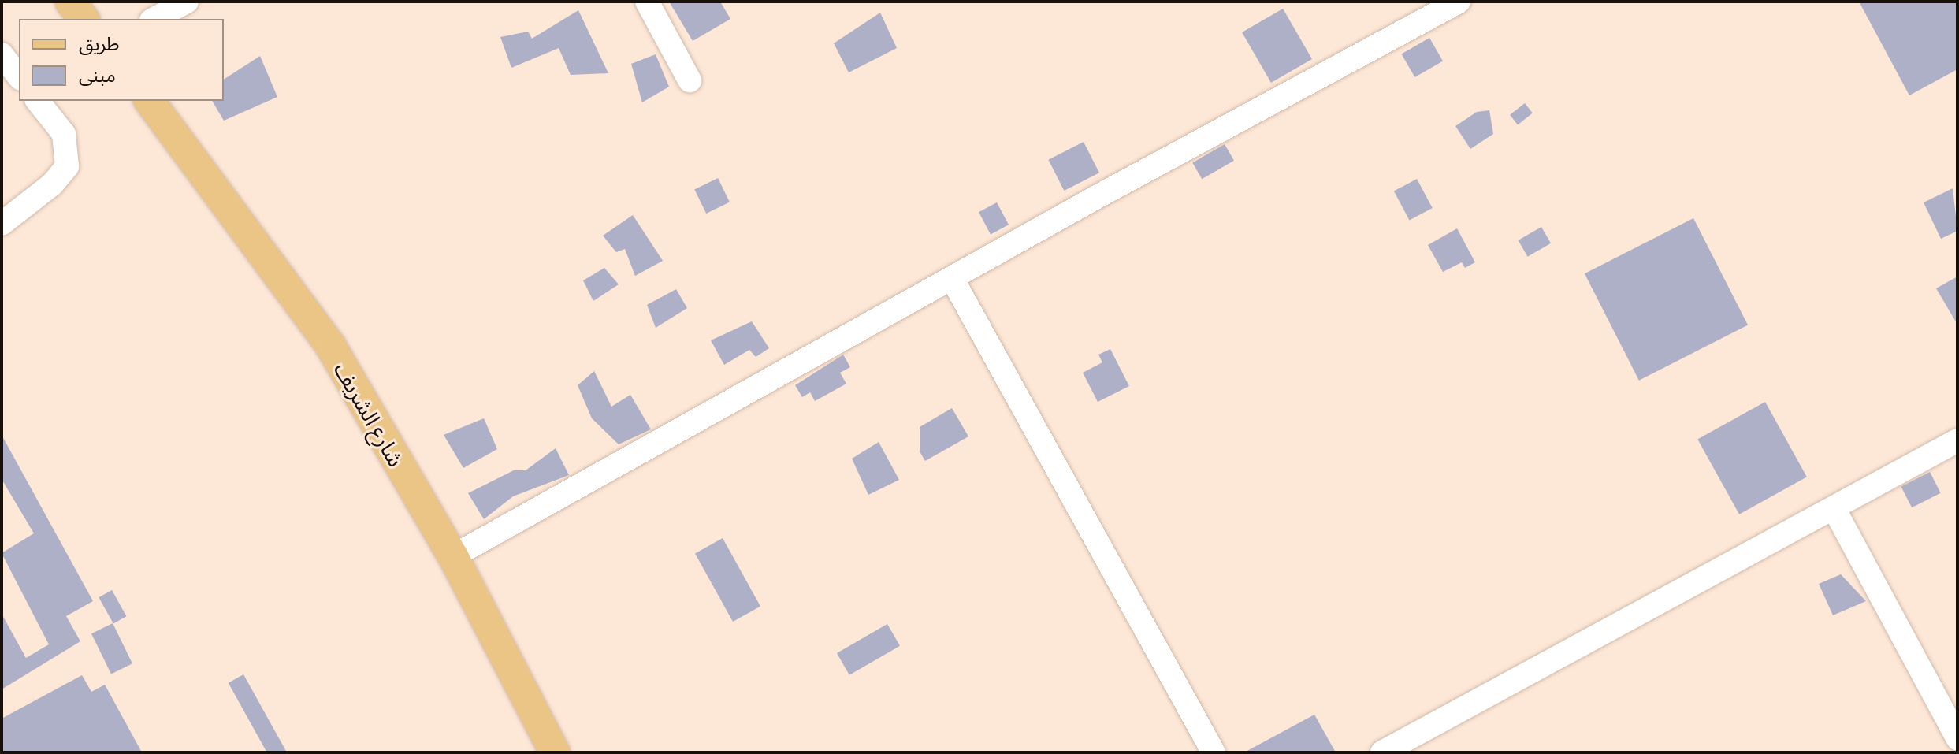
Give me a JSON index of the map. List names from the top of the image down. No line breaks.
{"streets":{"main road":["شارع الشريف"]},"legend":["طريق","مبنى"]}
